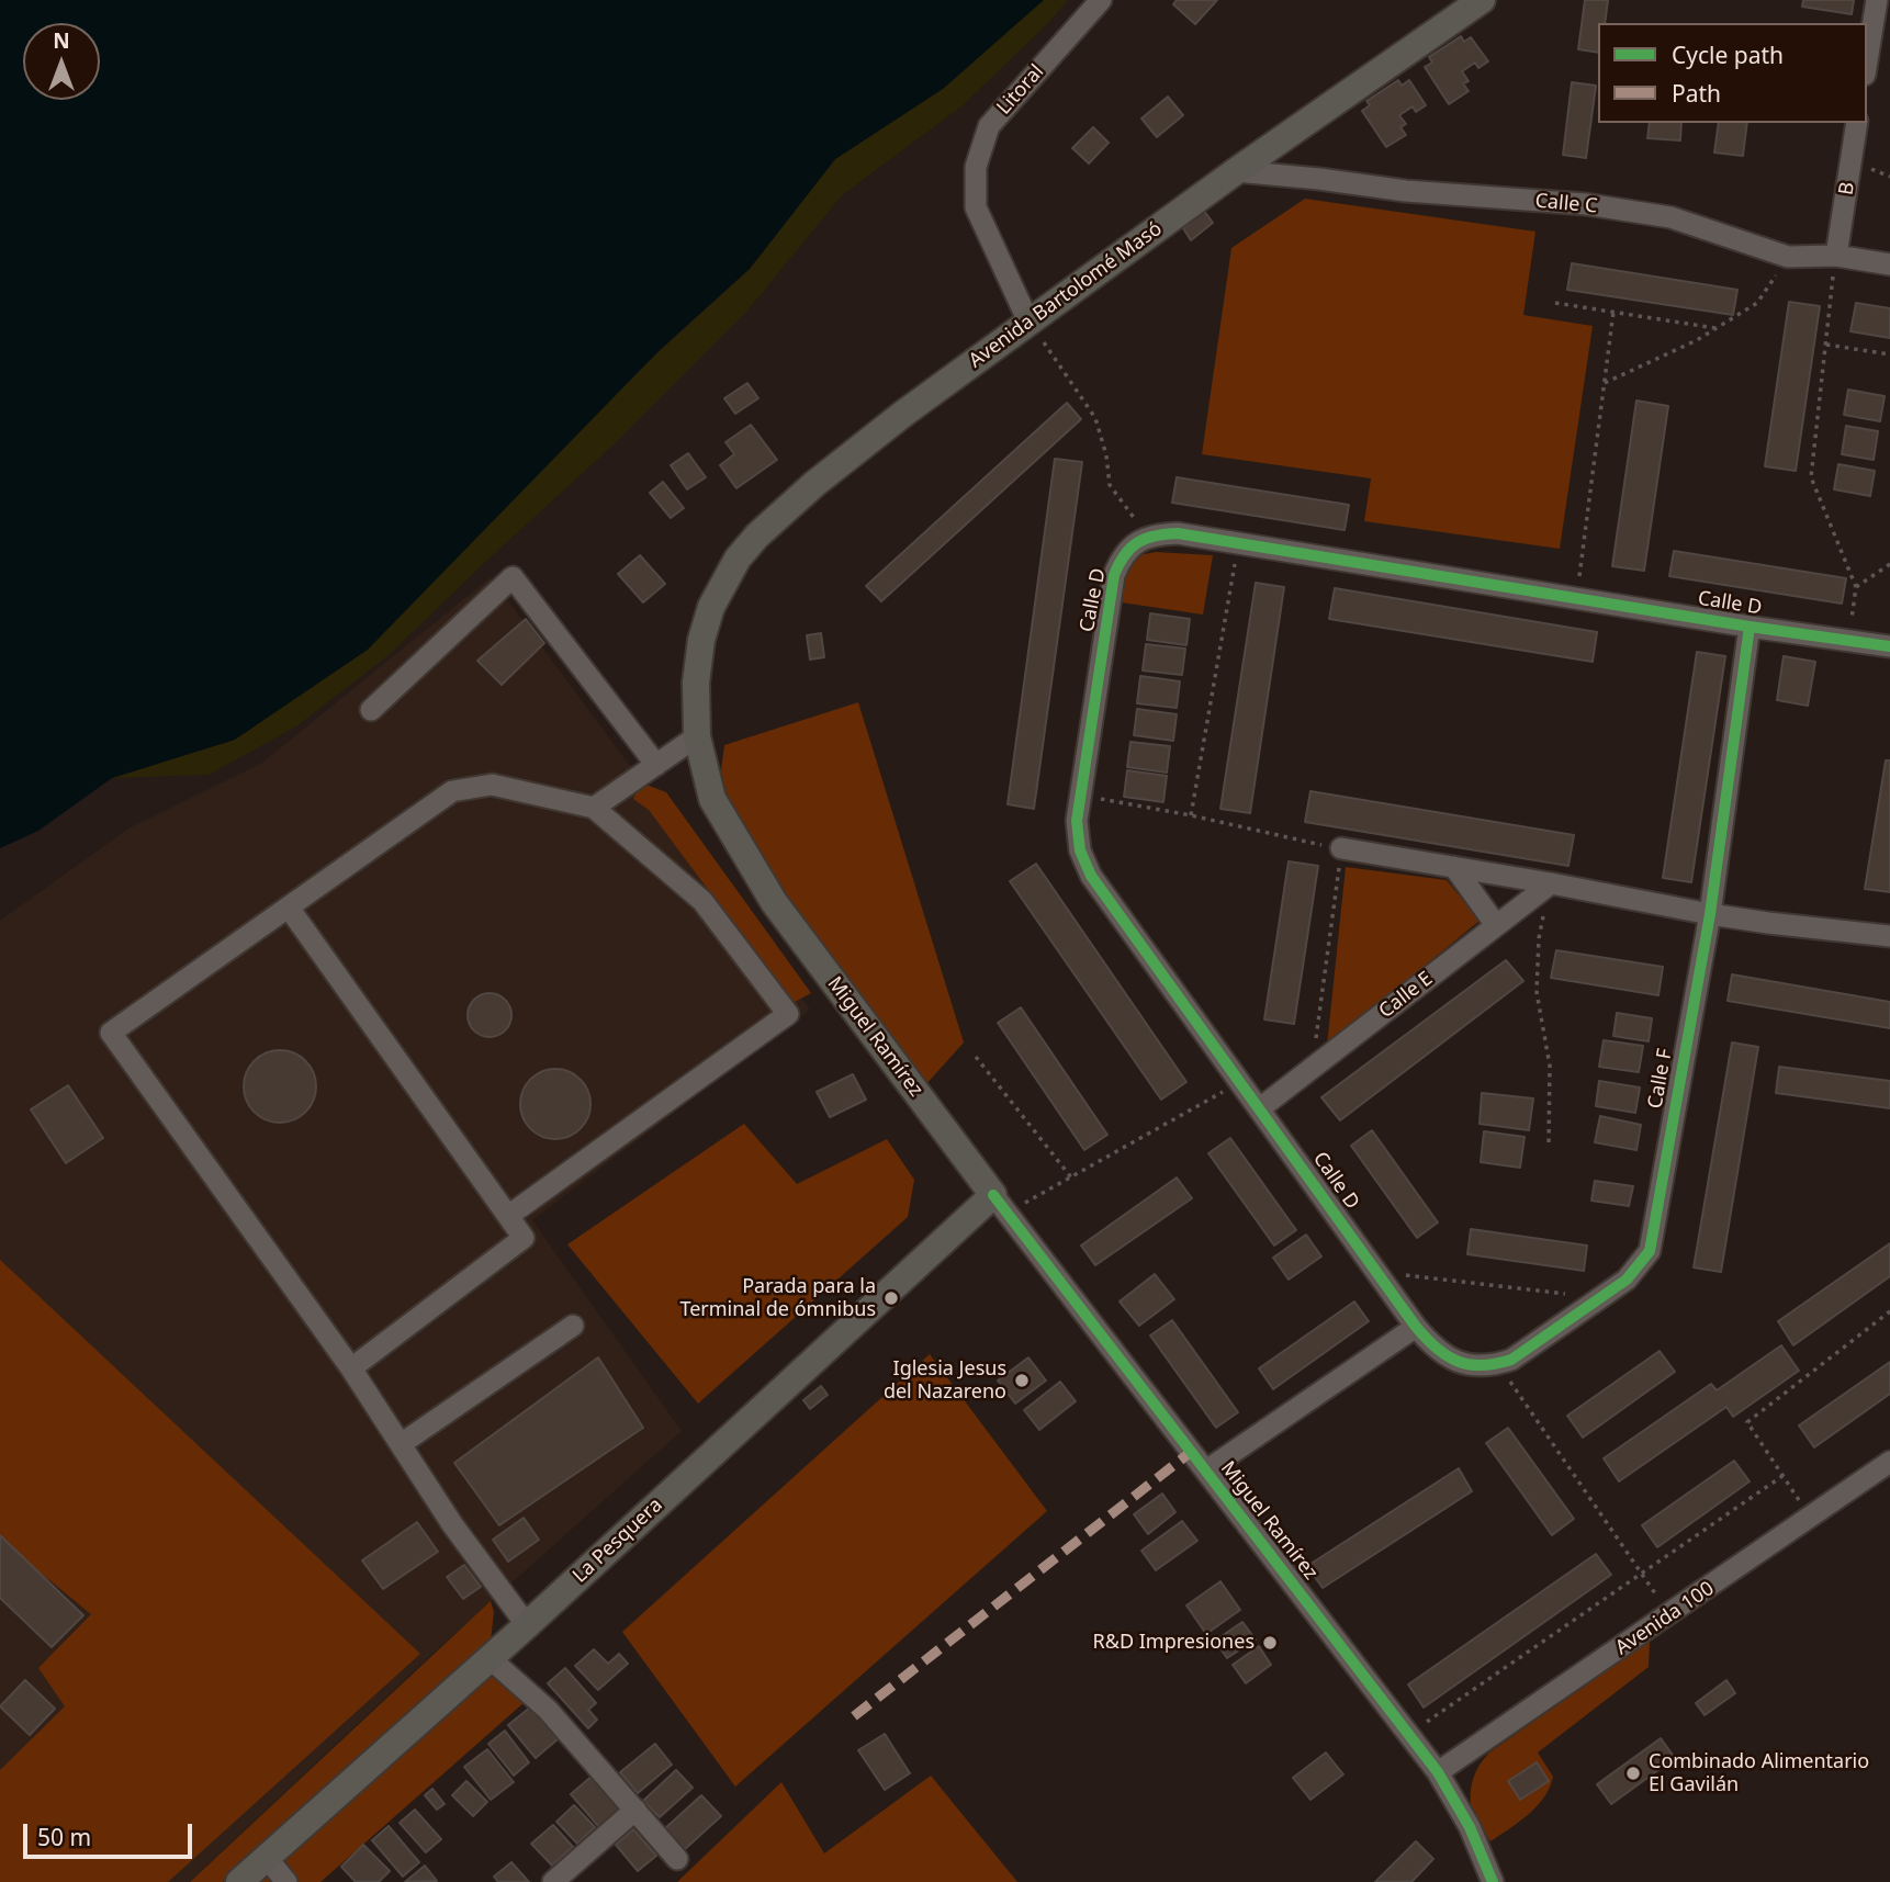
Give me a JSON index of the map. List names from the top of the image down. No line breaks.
{"streets":{"main road":["Avenida Bartolomé Masó","Miguel Ramírez","La Pesquera"],"street":["Litoral","B","Calle C","Calle D","Calle E","Calle F","Avenida 100"]},"crossings":[["Litoral","Avenida Bartolomé Masó"],["B","Calle C"],["Calle C","Avenida Bartolomé Masó"],["Avenida Bartolomé Masó","Miguel Ramírez"],["Calle D","Calle E"],["Calle D","Calle F"],["Miguel Ramírez","La Pesquera"],["Miguel Ramírez","Avenida 100"]],"places":["Parada para la Terminal de ómnibus","Iglesia Jesus del Nazareno","R&D Impresiones","Combinado Alimentario El Gavilán"],"legend":["Cycle path","Path"],"scale_bar":"50 m","north":"top"}
